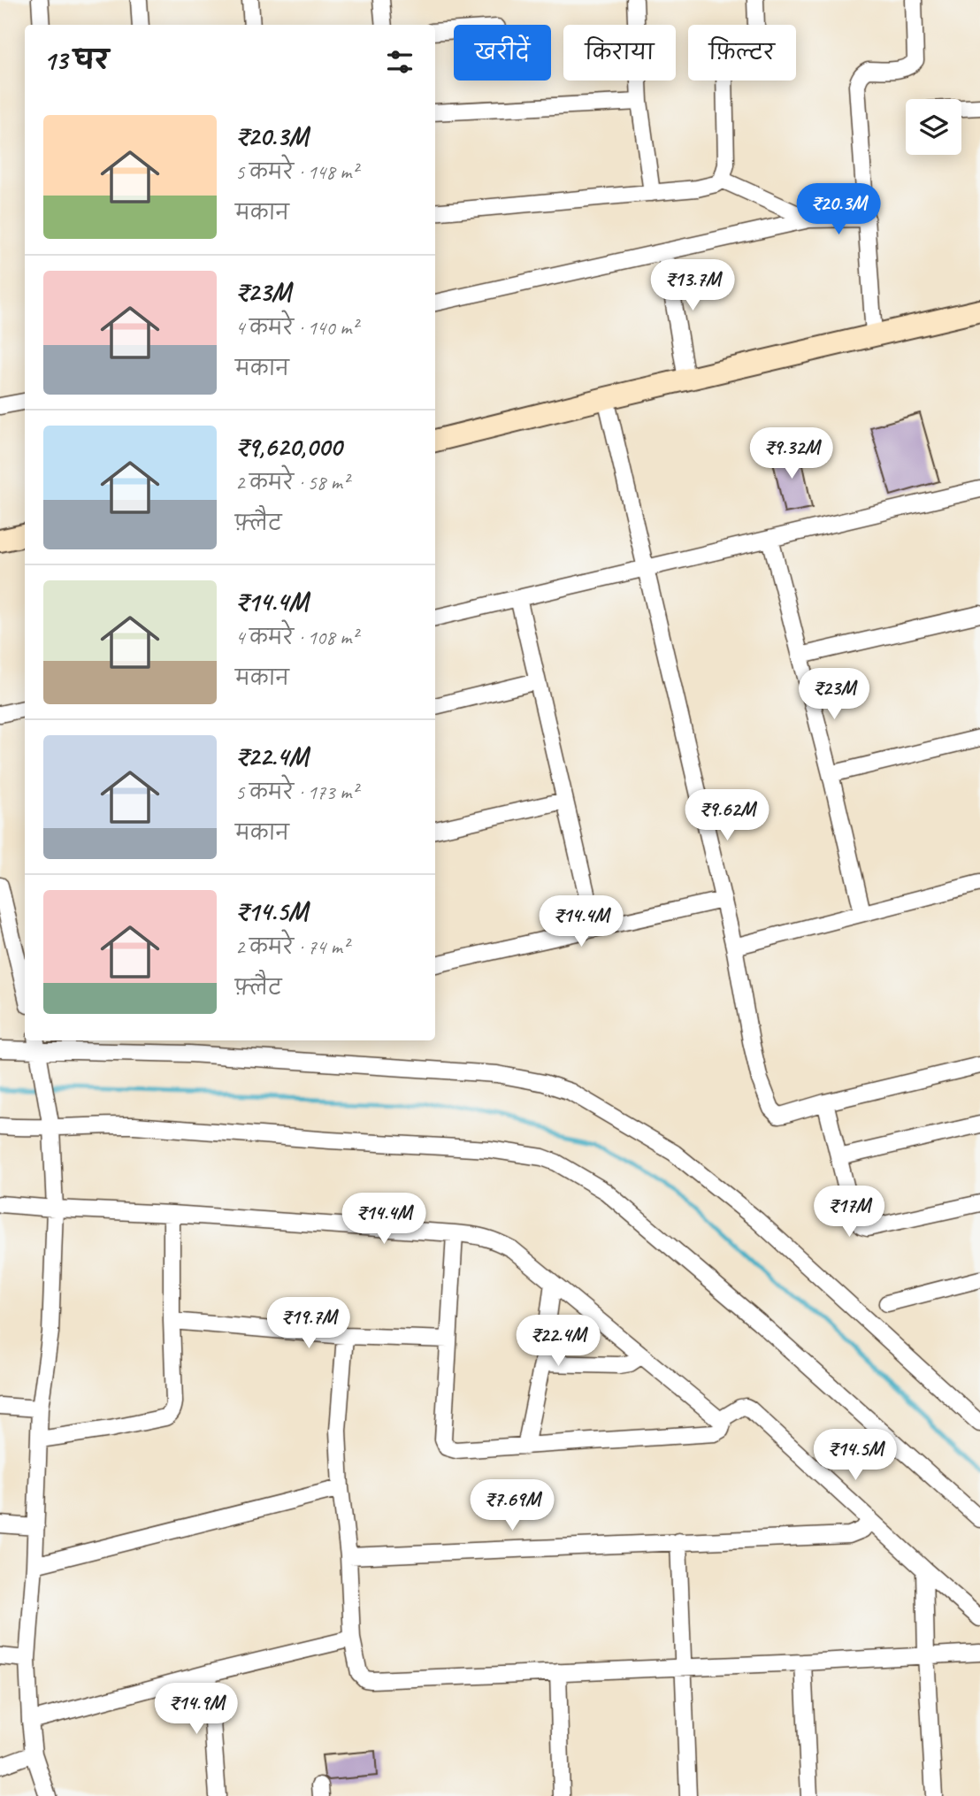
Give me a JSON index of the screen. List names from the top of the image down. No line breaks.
{"page":{"chip":["खरीदें","किराया","फ़िल्टर"],"heading":"13 घर","list":[{"name":"₹20.3M","note":"5 कमरे · 148 m² · मकान"},{"name":"₹23M","note":"4 कमरे · 140 m² · मकान"},{"name":"₹9,620,000","note":"2 कमरे · 58 m² · फ़्लैट"},{"name":"₹14.4M","note":"4 कमरे · 108 m² · मकान"},{"name":"₹22.4M","note":"5 कमरे · 173 m² · मकान"},{"name":"₹14.5M","note":"2 कमरे · 74 m² · फ़्लैट"}],"price":["₹20.3M","₹13.7M","₹9.32M","₹23M","₹9.62M","₹14.4M","₹17M","₹14.4M","₹19.7M","₹22.4M","₹14.5M","₹7.69M","₹14.9M"]}}
